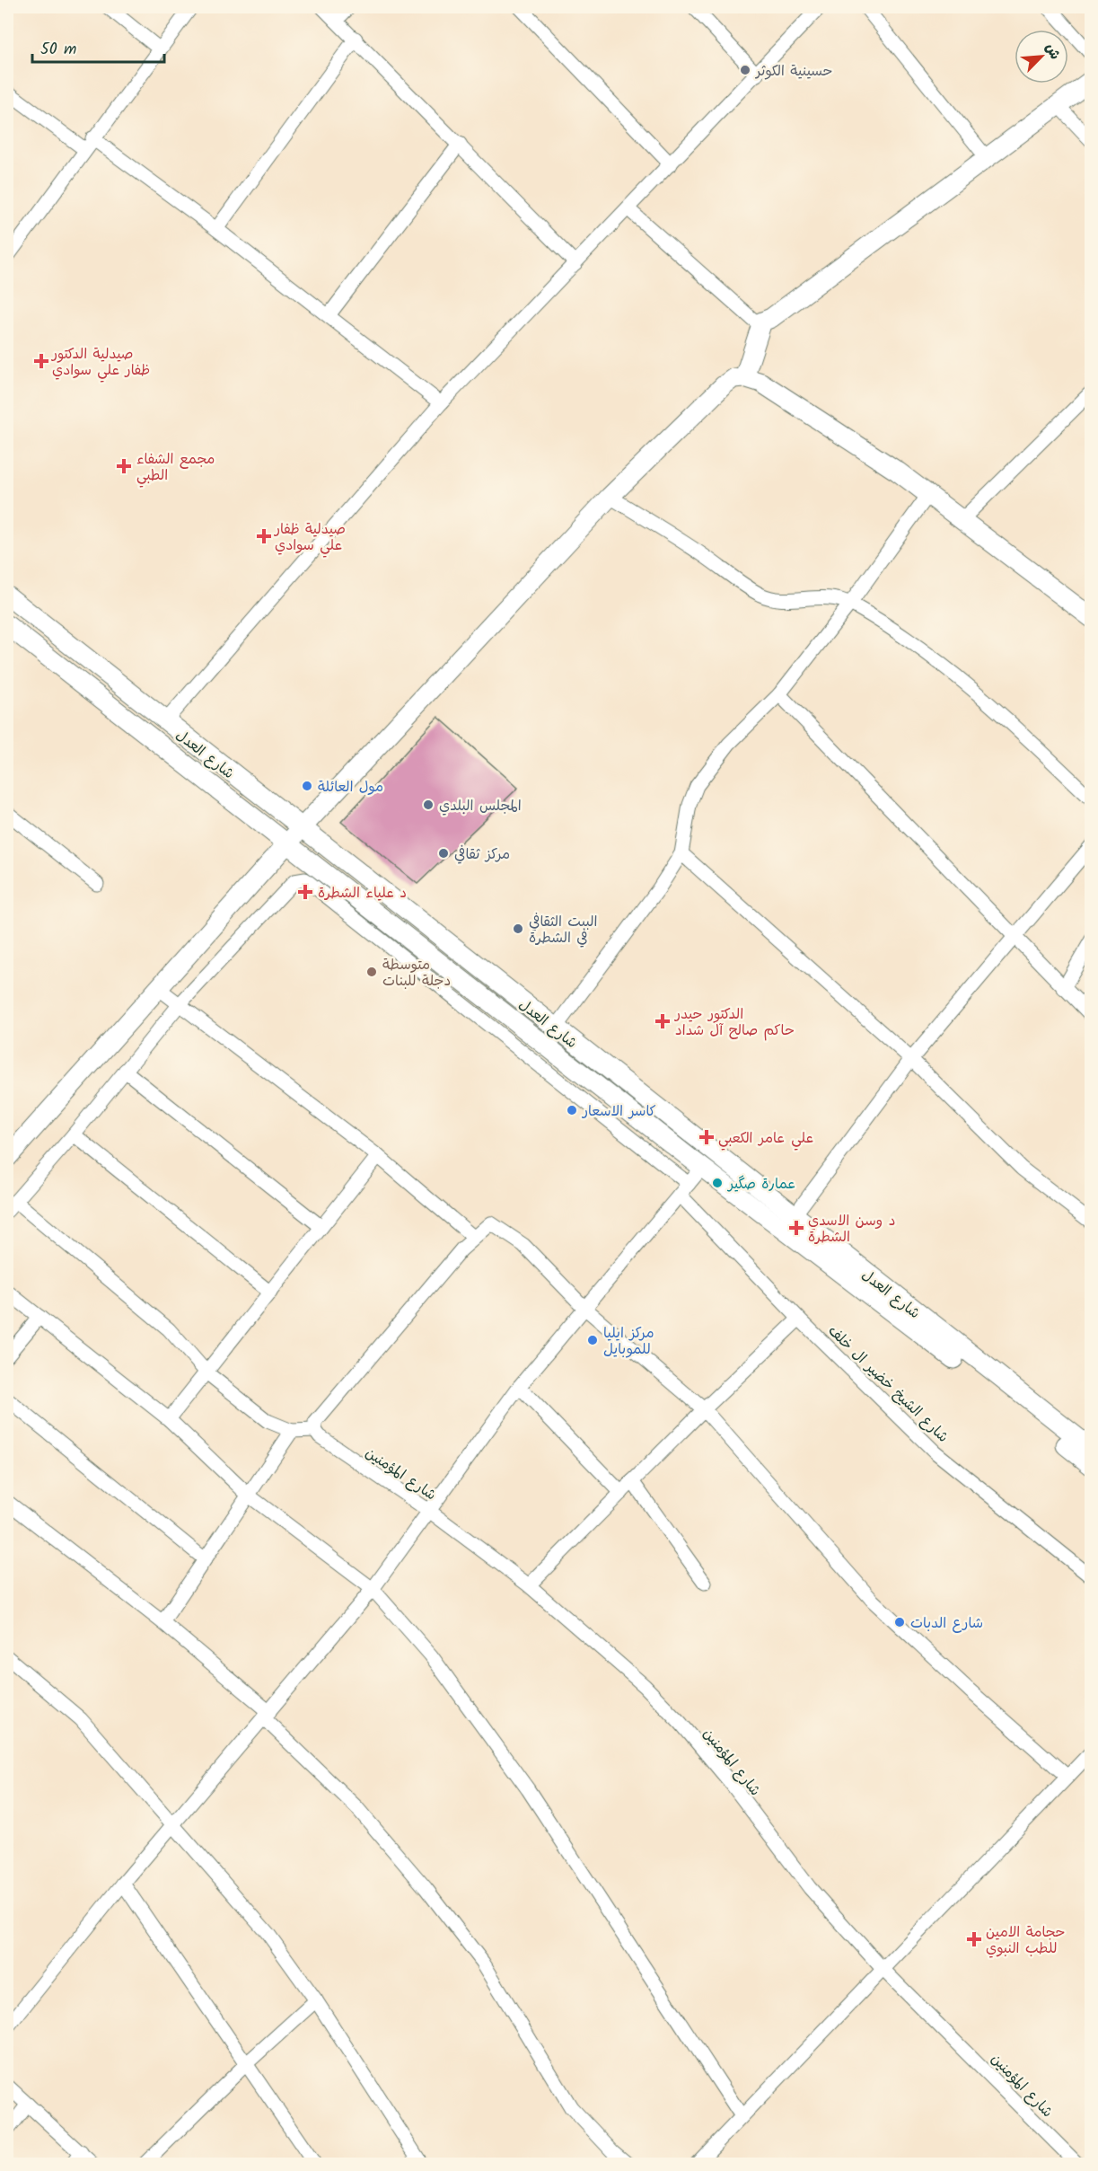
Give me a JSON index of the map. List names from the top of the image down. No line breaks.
{"streets":{"street":["شارع العدل","شارع الشيخ خضير ال خلف","شارع المؤمنين"]},"places":{"other":["حسينية الكوثر","مول العائلة","المجلس البلدي","مركز ثقافي","البيت الثقافي في الشطرة","متوسطة دجلة للبنات","كاسر الاسعار","عمارة صگير","مركز ايليا للموبايل","شارع الدبات"],"health":["صيدلية الدكتور ظفار علي سوادي","مجمع الشفاء الطبي","صيدلية ظفار علي سوادي","د علياء الشطرة","الدكتور حيدر حاكم صالح آل شداد","علي عامر الكعبي","د وسن الاسدي الشطرة","حجامة الامين للطب النبوي"]},"scale_bar":"50 m","north":"top right"}
